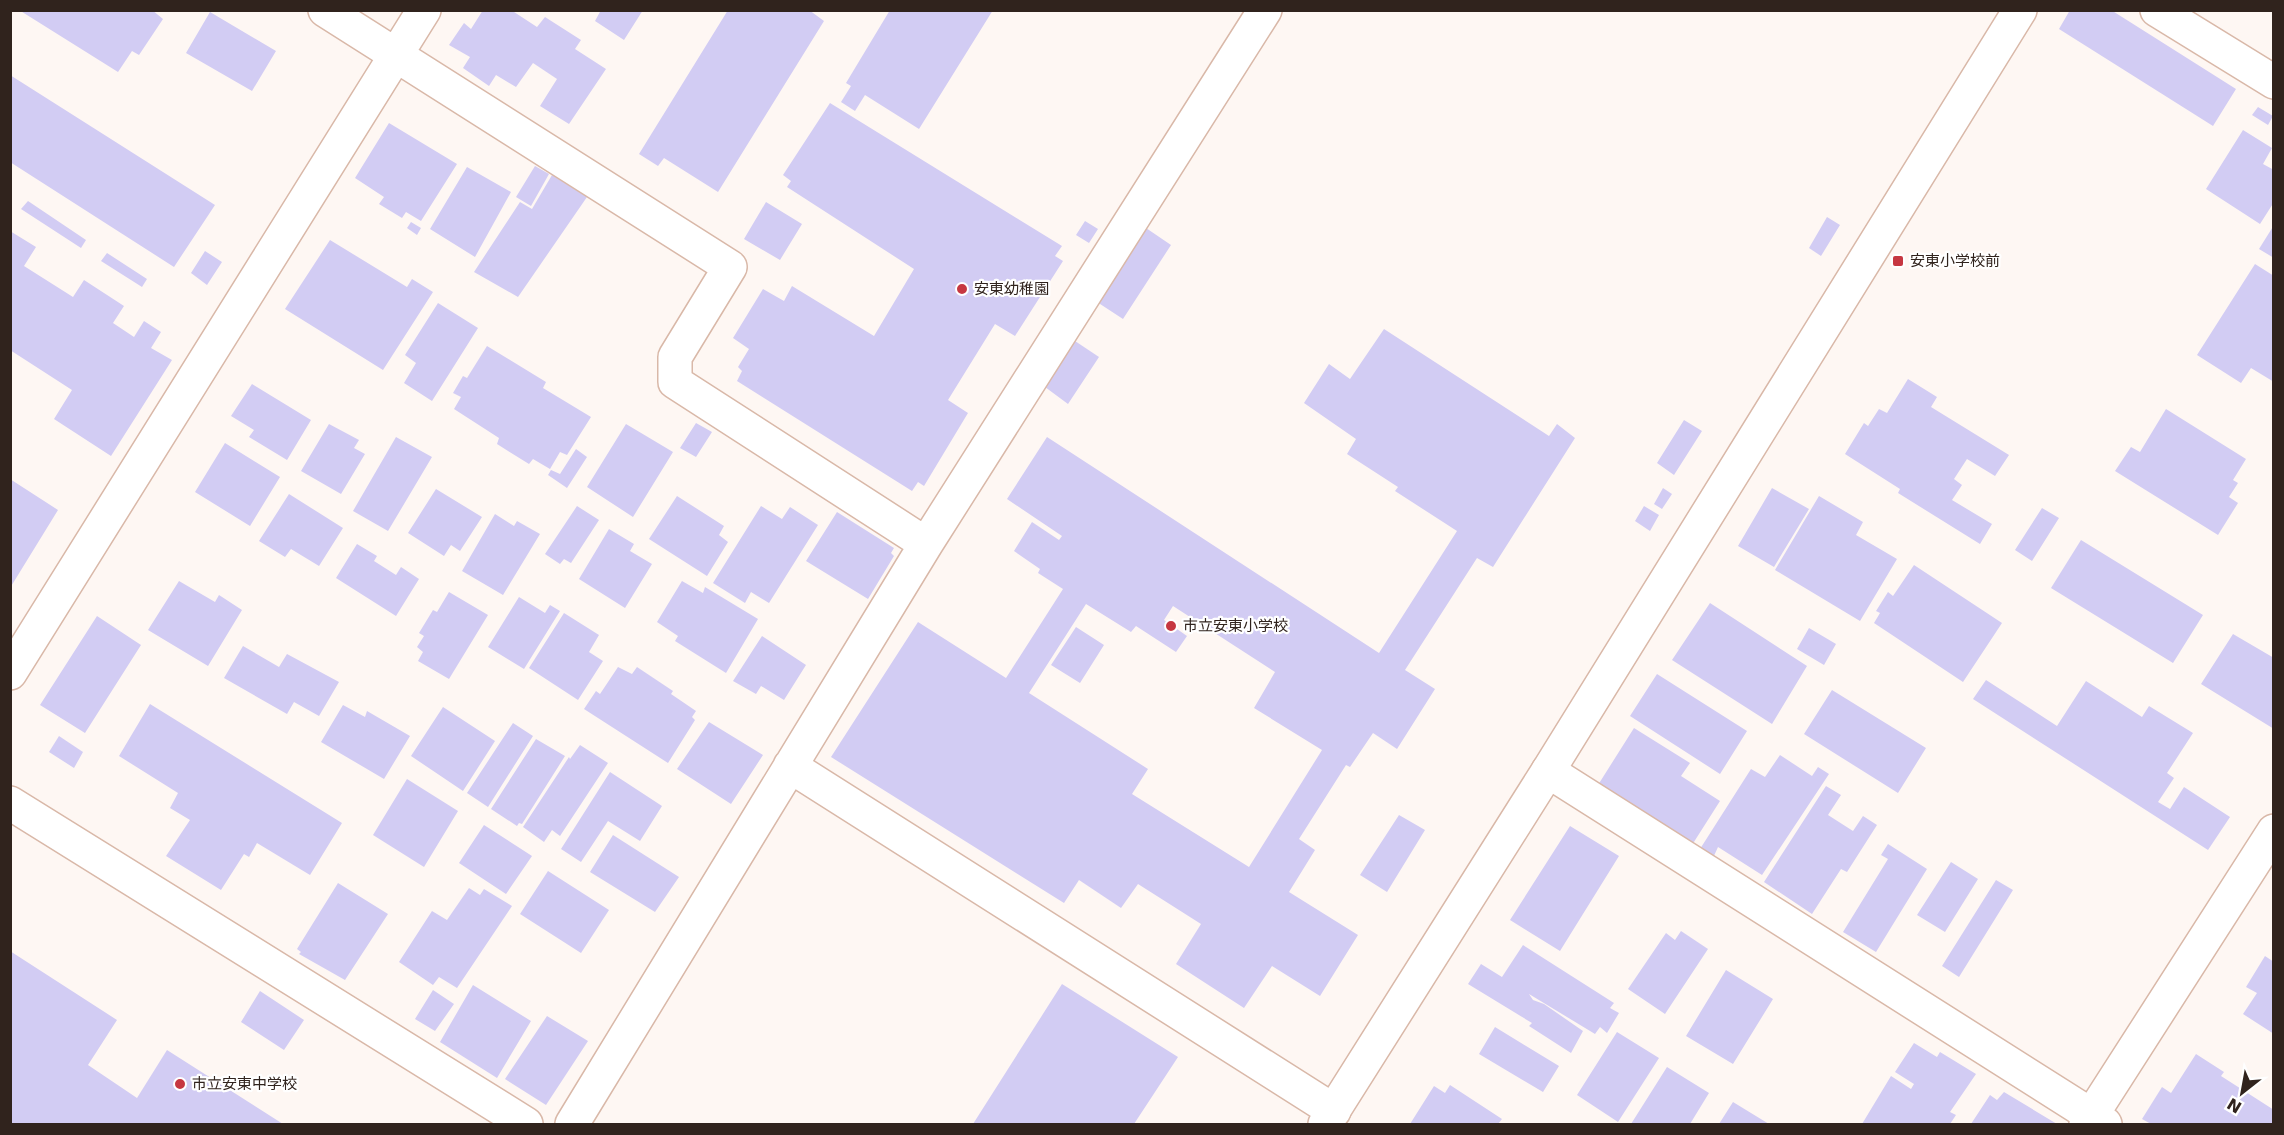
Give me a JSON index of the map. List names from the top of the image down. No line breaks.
{"places":{"transit":["安東小学校前"],"other":["安東幼稚園","市立安東小学校","市立安東中学校"]},"north":"bottom left"}
